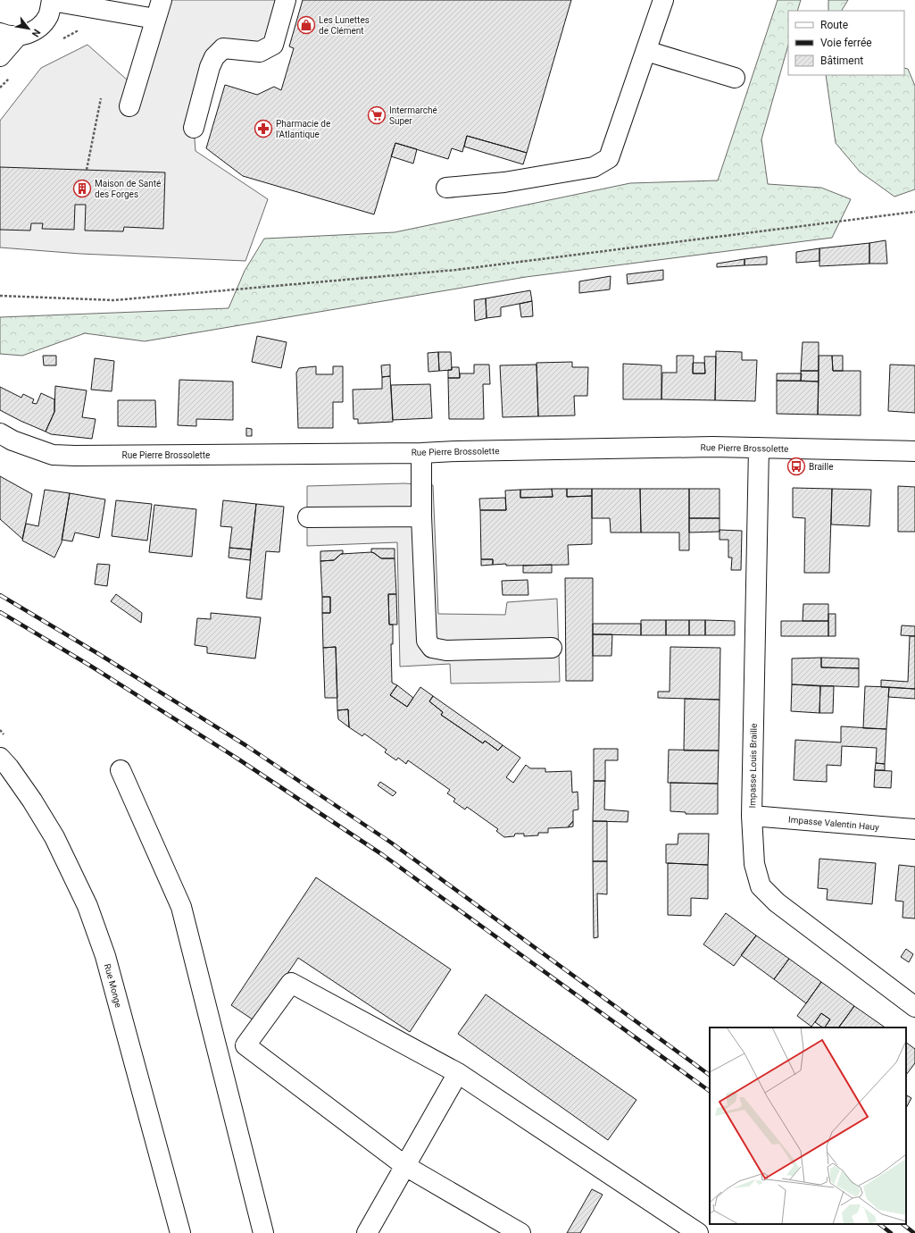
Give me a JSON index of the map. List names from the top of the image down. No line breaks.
{"streets":{"street":["Rue Pierre Brossolette","Impasse Louis Braille","Impasse Valentin Hauy","Rue Monge"]},"crossings":[["Rue Pierre Brossolette","Impasse Louis Braille"],["Impasse Louis Braille","Impasse Valentin Hauy"]],"places":{"shop":["Les Lunettes de Clément"],"supermarket":["Intermarché Super"],"pharmacy":["Pharmacie de l'Atlantique"],"building":["Maison de Santé des Forges"],"bus stop":["Braille"]},"legend":["Route","Voie ferrée","Bâtiment"],"north":"bottom right"}
